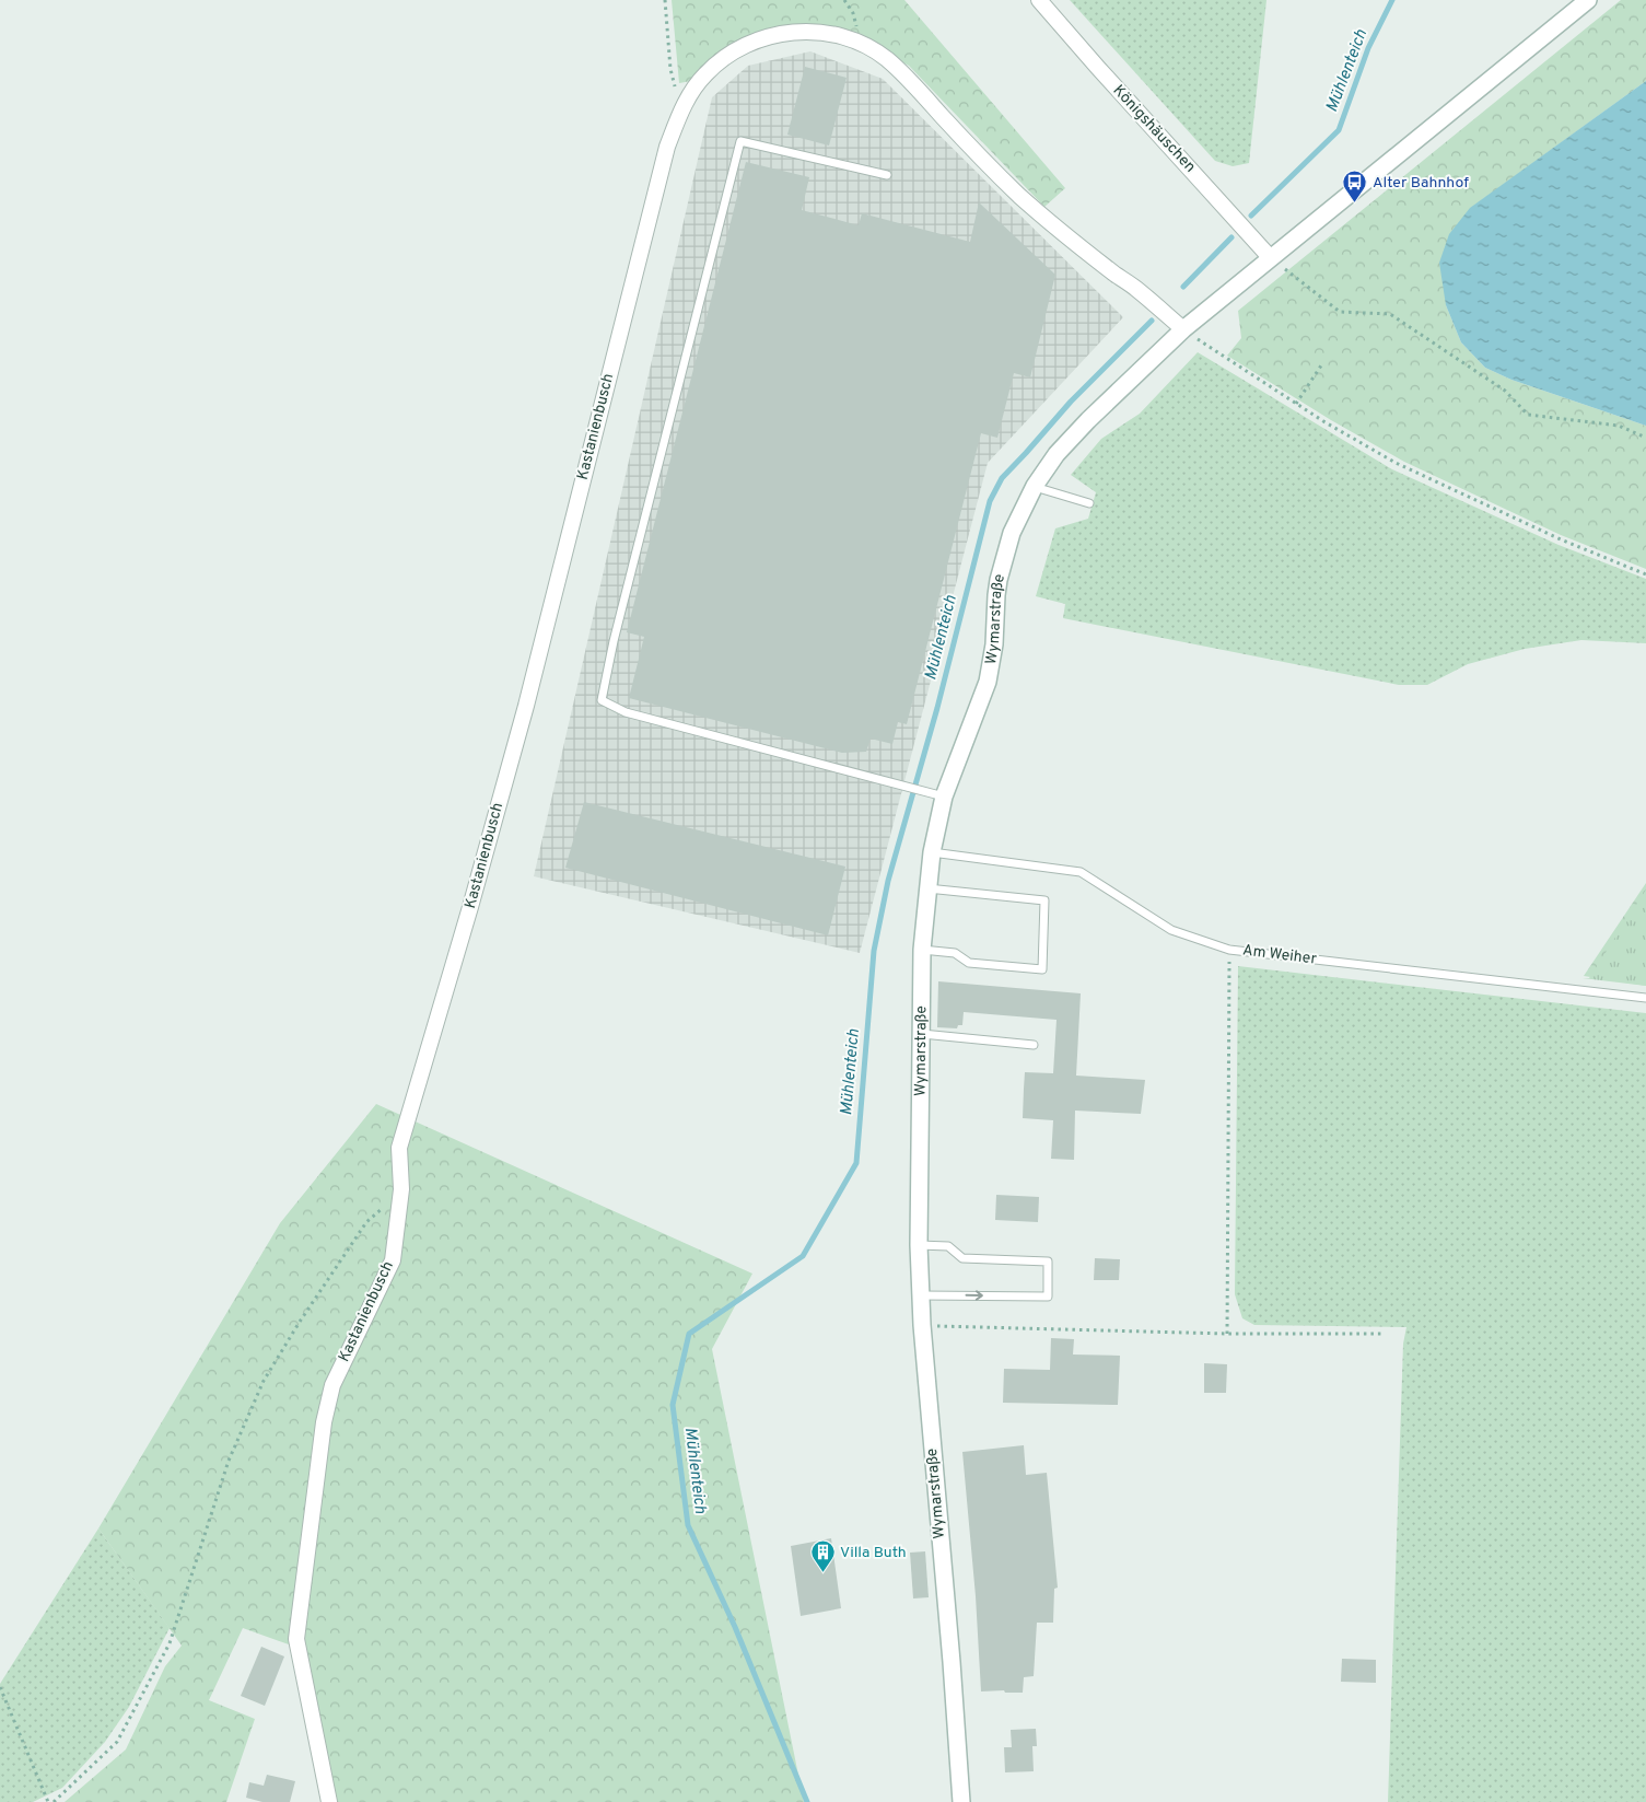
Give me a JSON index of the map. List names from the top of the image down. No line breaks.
{"streets":{"main road":["Wymarstraße"],"street":["Königshäuschen","Kastanienbusch"],"lane":["Am Weiher"]},"crossings":[["Königshäuschen","Wymarstraße"],["Kastanienbusch","Wymarstraße"],["Wymarstraße","Am Weiher"]],"water":["Mühlenteich"],"places":{"bus stop":["Alter Bahnhof"],"building":["Villa Buth"]}}
